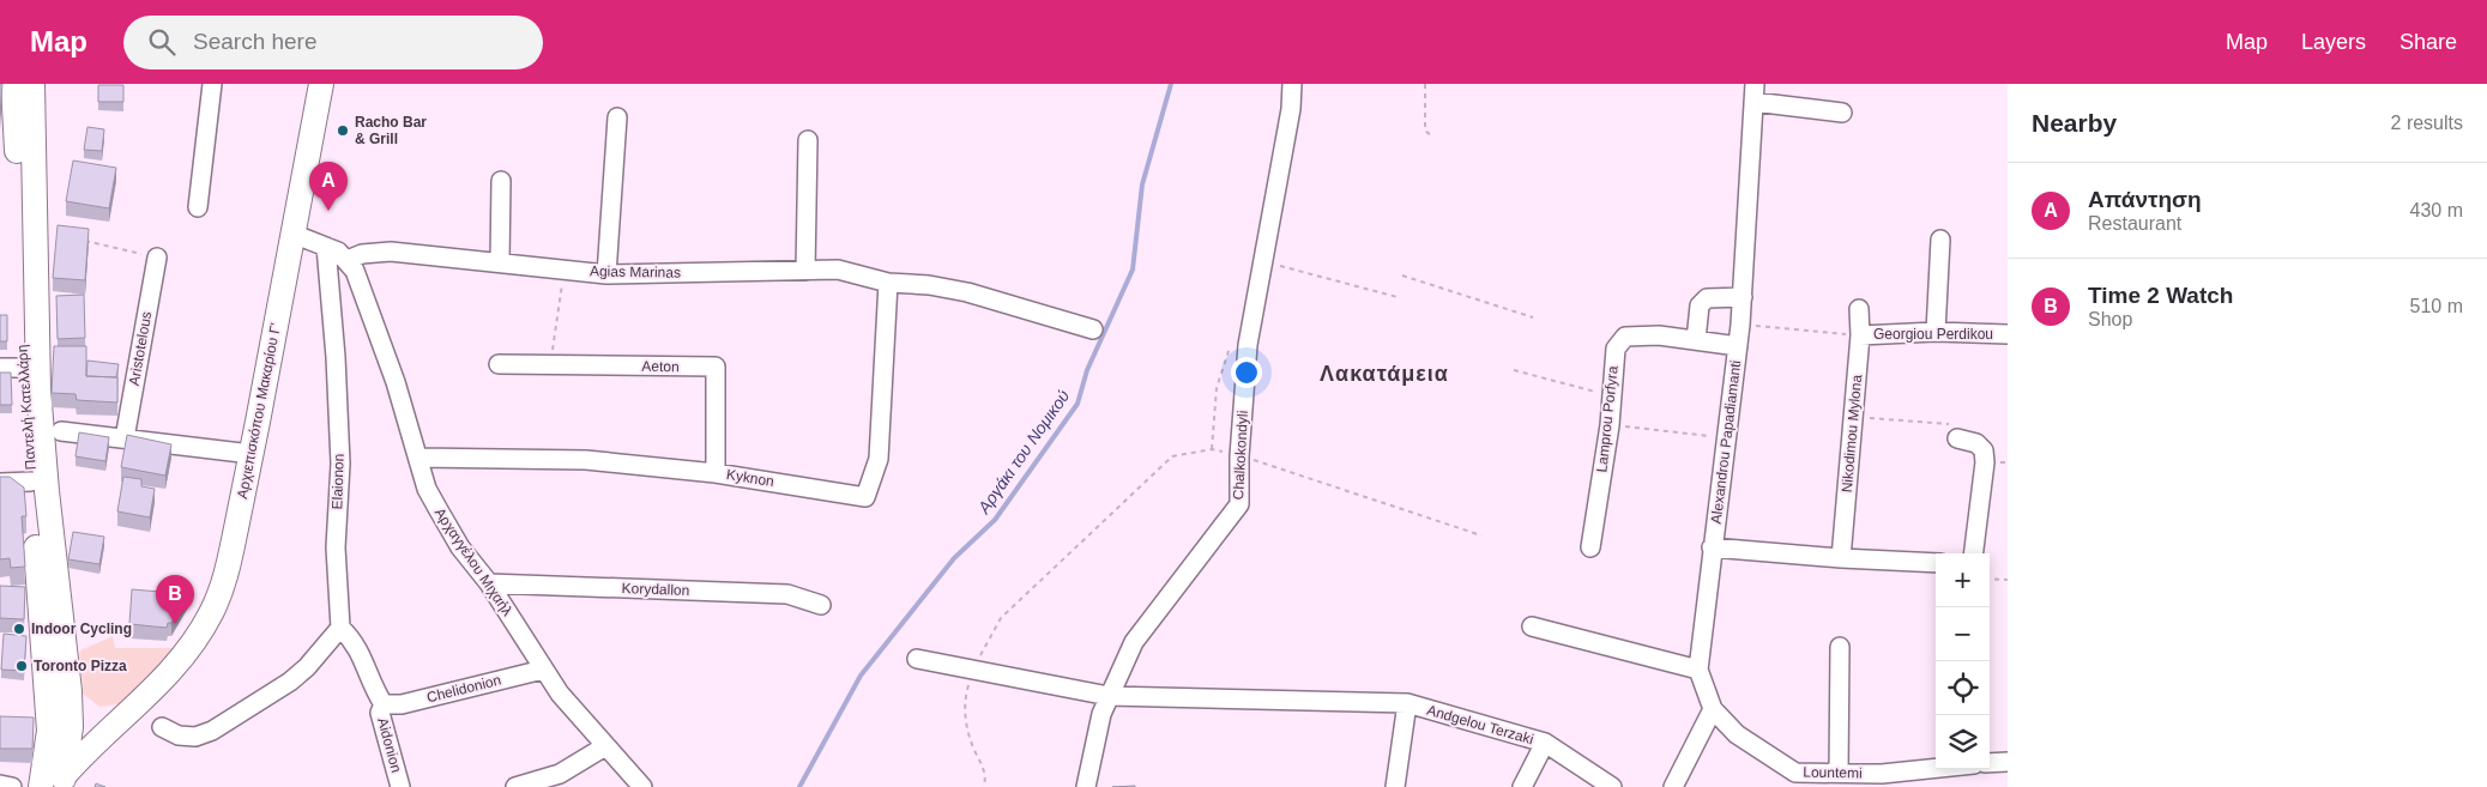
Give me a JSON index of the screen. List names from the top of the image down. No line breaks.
{"streets":{"main road":["Παντελή Κατελλάρη","Αρχιεπισκόπου Μακαρίου Γ'"],"street":["Agias Marinas","Georgiou Perdikou","Aristotelous","Aeton","Lamprou Porfyra","Nikodimou Mylona","Alexandrou Papadiamanti","Chalkokondyli","Kyknon","Elaionon","Αρχαγγέλου Μιχαήλ","Korydallon","Chelidonion","Andgelou Terzaki","Aidonion","Lountemi"]},"crossings":[["Agias Marinas","Kyknon"],["Agias Marinas","Αρχαγγέλου Μιχαήλ"],["Georgiou Perdikou","Nikodimou Mylona"],["Aeton","Kyknon"],["Παντελή Κατελλάρη","Αρχιεπισκόπου Μακαρίου Γ'"],["Lamprou Porfyra","Alexandrou Papadiamanti"],["Alexandrou Papadiamanti","Lountemi"],["Chalkokondyli","Andgelou Terzaki"],["Kyknon","Αρχαγγέλου Μιχαήλ"],["Αρχαγγέλου Μιχαήλ","Korydallon"],["Αρχαγγέλου Μιχαήλ","Chelidonion"],["Chelidonion","Aidonion"]],"districts":["Λακατάμεια"],"water":["Αργάκι του Νομικού"],"places":["Racho Bar & Grill","Indoor Cycling","Toronto Pizza"],"page":{"header":"Map","search":"Search here","nav":["Map","Layers","Share"],"heading":["Nearby","2 results"],"pins":["A","B"],"list":[{"mark":"A","name":"Απάντηση","note":"Restaurant","value":"430 m"},{"mark":"B","name":"Time 2 Watch","note":"Shop","value":"510 m"}],"map_buttons":["+","−"]}}
